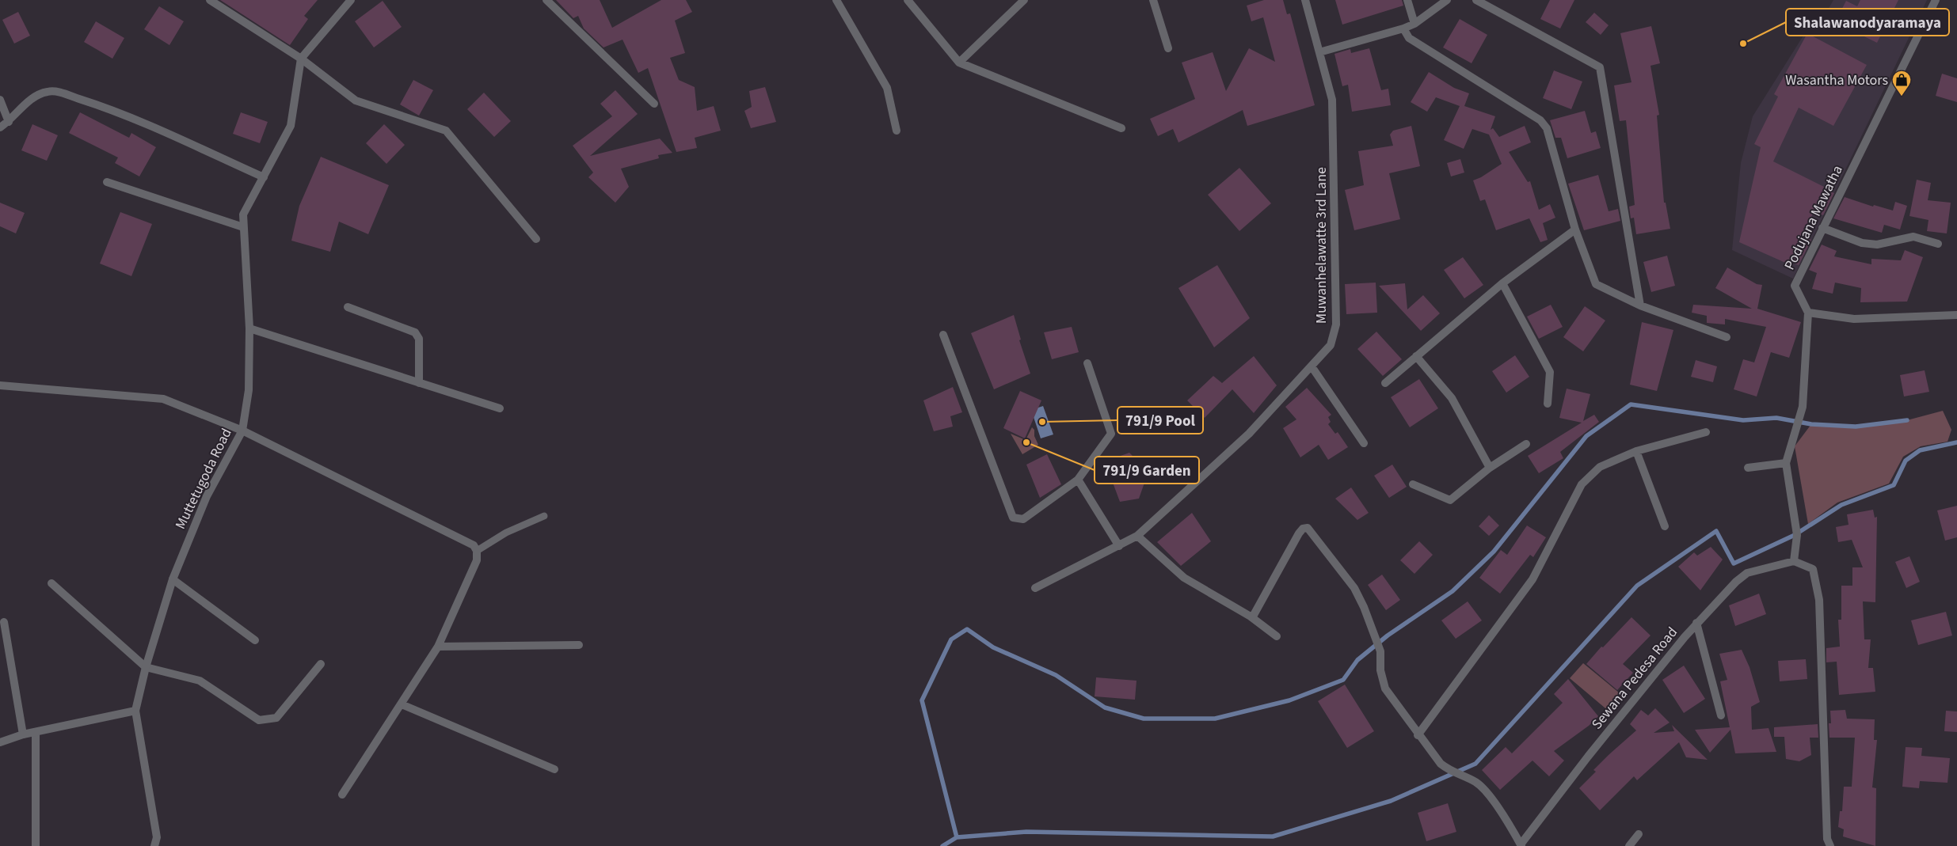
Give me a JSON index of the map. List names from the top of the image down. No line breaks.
{"streets":{"street":["Podujana Mawatha","Muwanhelawatte 3rd Lane","Muttetugoda Road","Sewana Pedesa Road"]},"places":{"other":["Shalawanodyaramaya","791/9 Pool","791/9 Garden"],"shop":["Wasantha Motors"]}}
